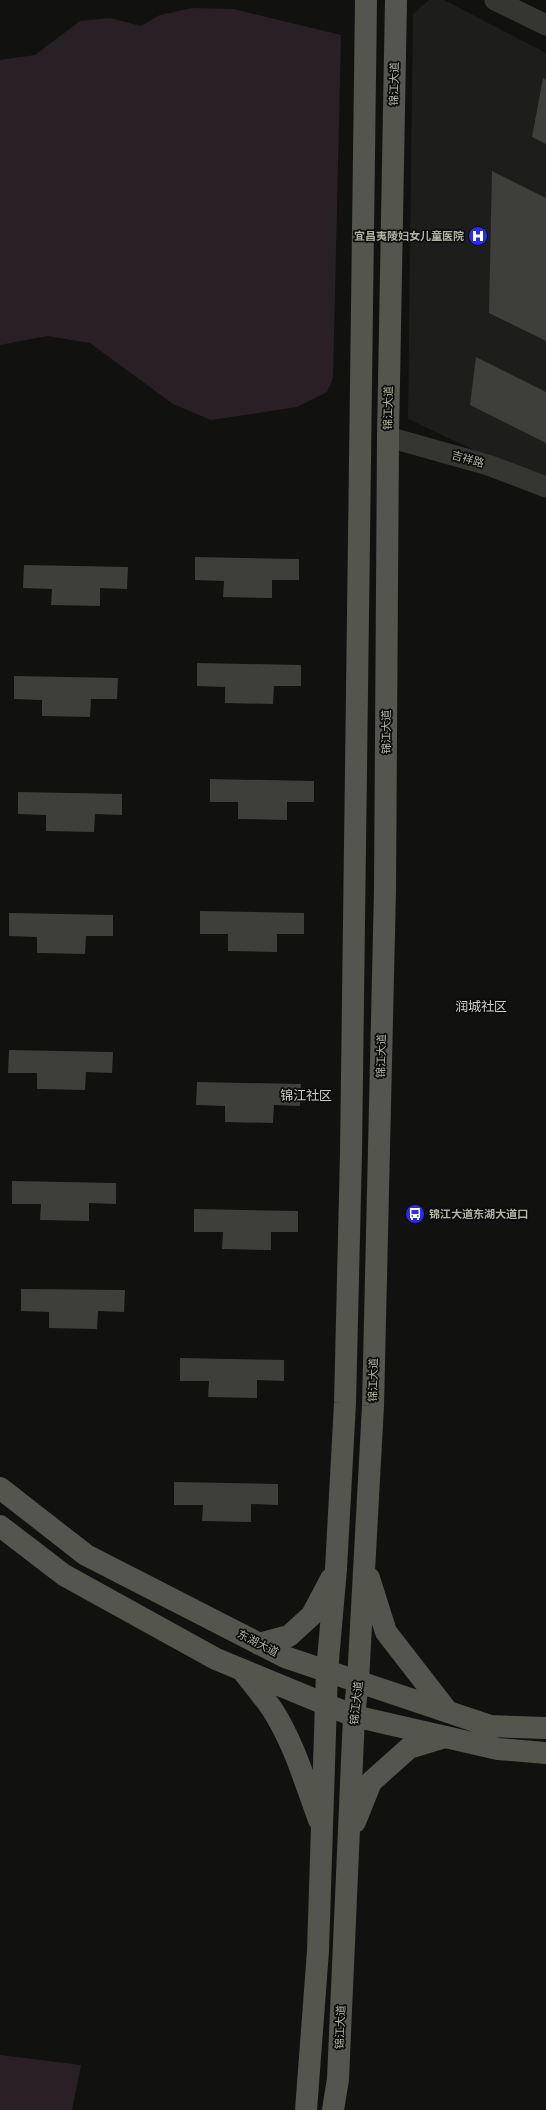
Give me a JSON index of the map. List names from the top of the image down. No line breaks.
{"streets":{"main road":["锦江大道","东湖大道"],"street":["吉祥路"]},"crossings":[["锦江大道","吉祥路"],["锦江大道","东湖大道"]],"districts":["润城社区","锦江社区"],"places":{"hospital":["宜昌夷陵妇女儿童医院"],"bus stop":["锦江大道东湖大道口"]}}
